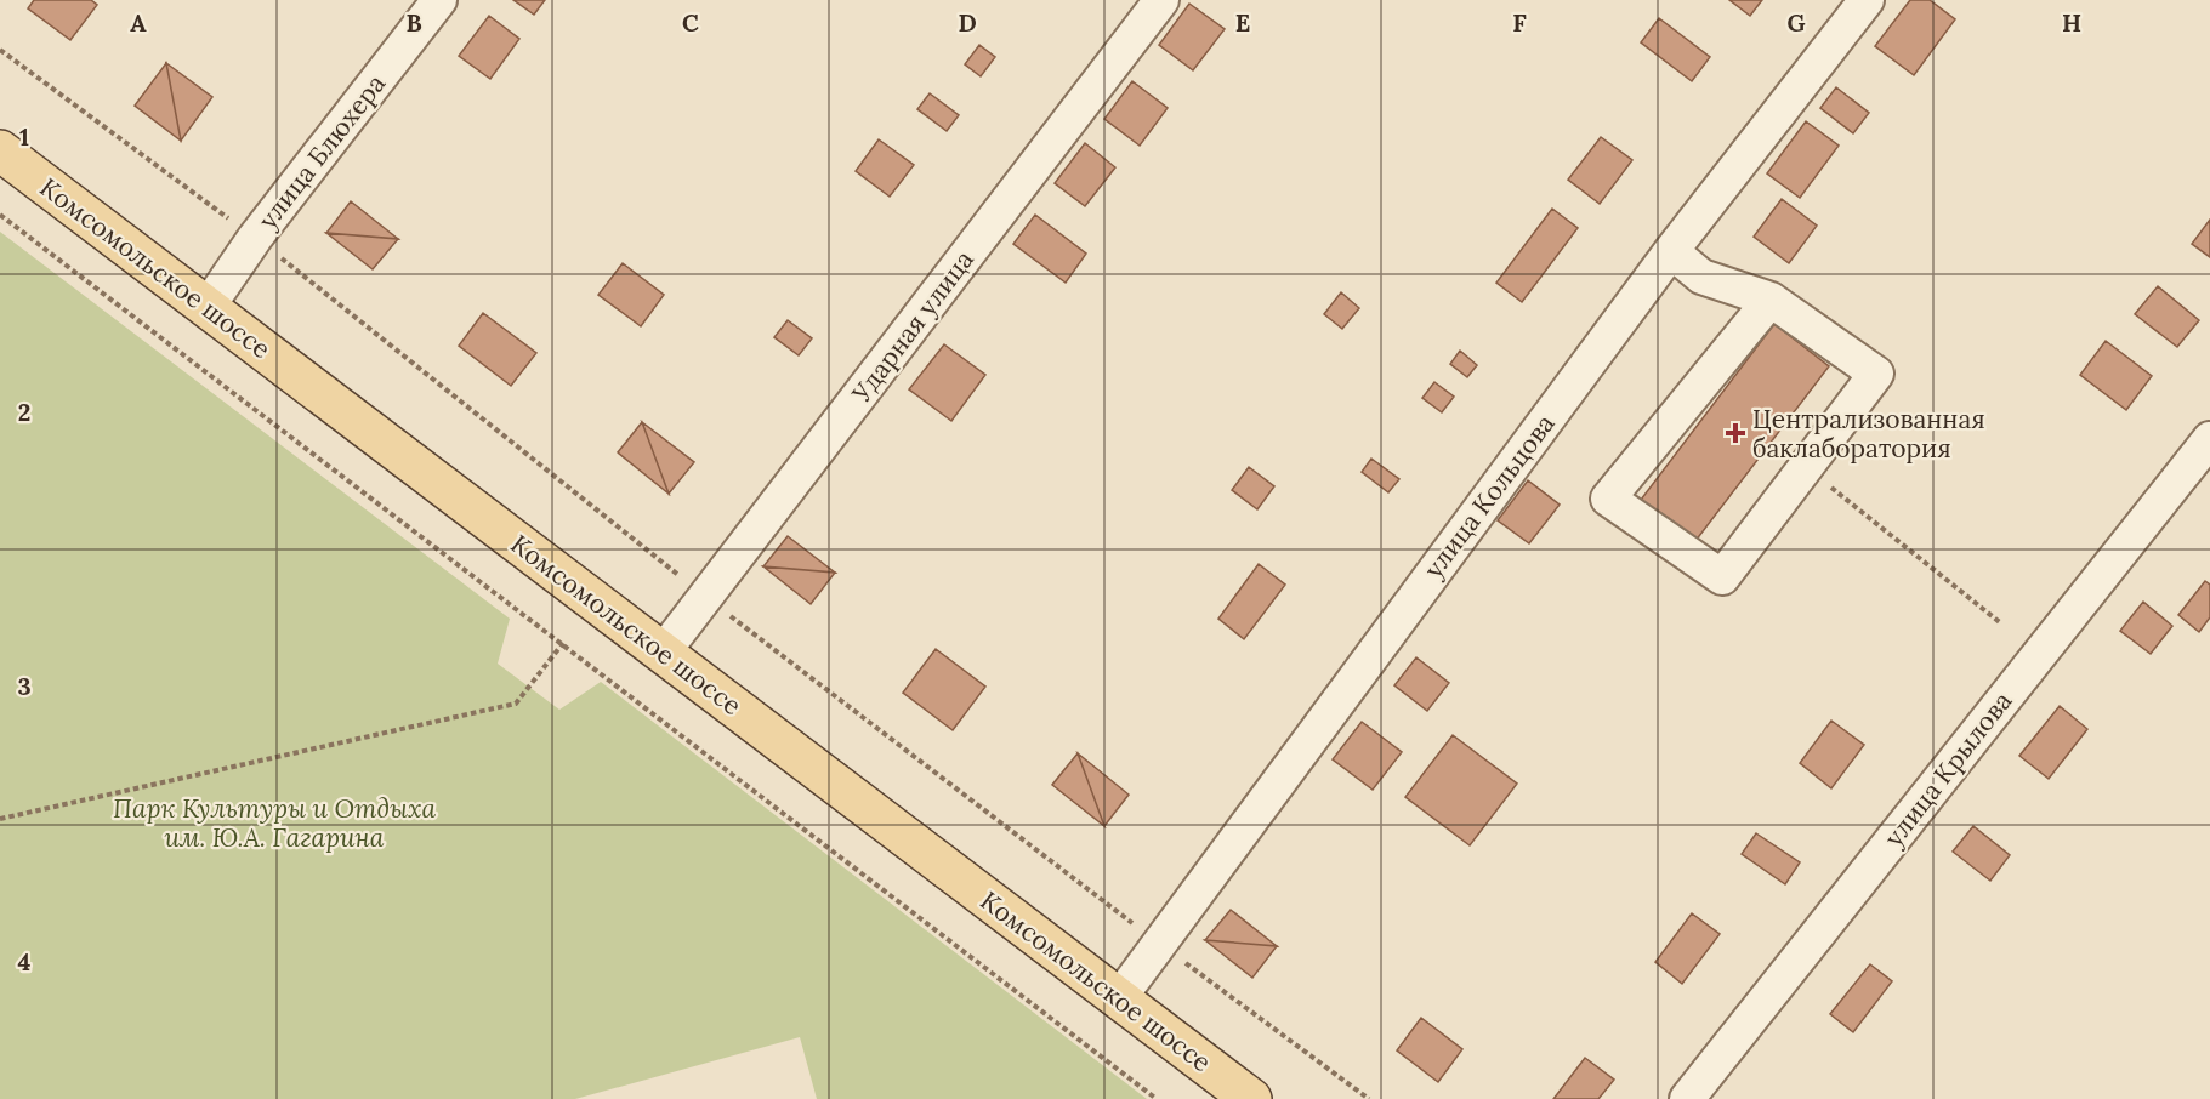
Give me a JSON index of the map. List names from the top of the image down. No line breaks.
{"streets":{"main road":["Комсомольское шоссе"],"street":["улица Блюхера","Ударная улица","улица Кольцова","улица Крылова"]},"crossings":[["улица Блюхера","Комсомольское шоссе"],["Комсомольское шоссе","Ударная улица"],["Комсомольское шоссе","улица Кольцова"]],"parks":["Парк Культуры и Отдыха им. Ю.А. Гагарина"],"places":{"health":["Централизованная баклаборатория"]},"grid":{"columns":["A","B","C","D","E","F","G","H"],"rows":["1","2","3","4"]}}
